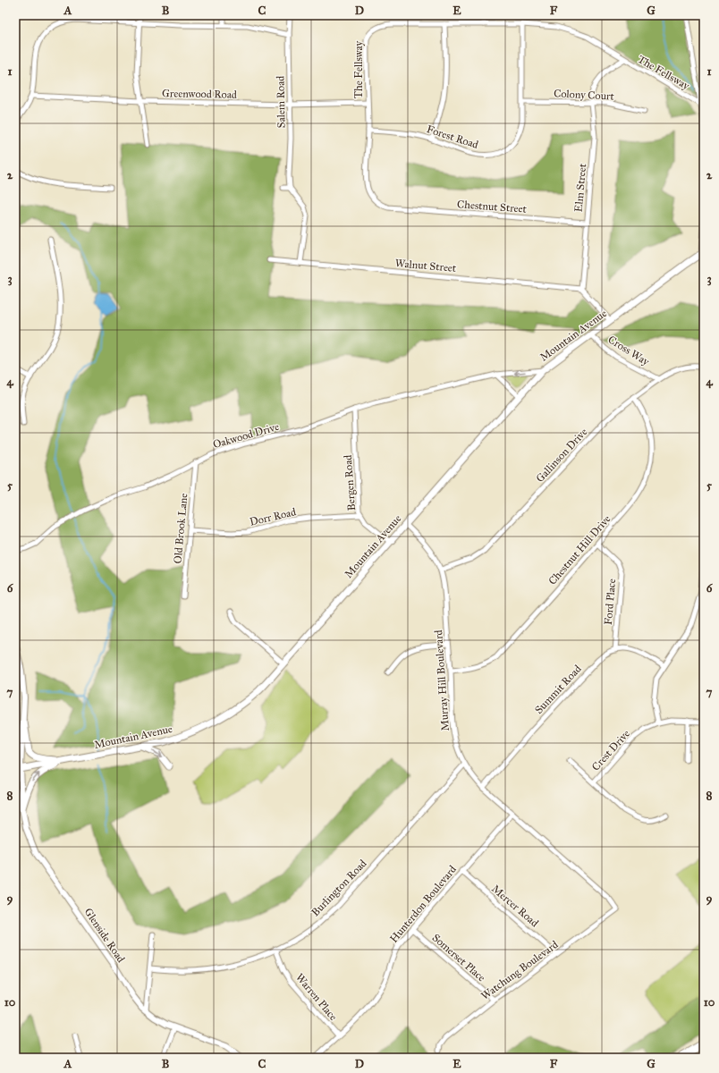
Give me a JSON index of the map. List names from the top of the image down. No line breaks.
{"streets":{"main road":["Mountain Avenue"],"street":["The Fellsway","Greenwood Road","Colony Court","Salem Road","Forest Road","Elm Street","Chestnut Street","Walnut Street","Cross Way","Oakwood Drive","Gallinson Drive","Bergen Road","Dorr Road","Old Brook Lane","Chestnut Hill Drive","Ford Place","Murray Hill Boulevard","Summit Road","Crest Drive","Burlington Road","Hunterdon Boulevard","Mercer Road","Glenside Road","Somerset Place","Watchung Boulevard","Warren Place"]},"crossings":[["The Fellsway","Greenwood Road"],["The Fellsway","Forest Road"],["The Fellsway","Elm Street"],["The Fellsway","Chestnut Street"],["Greenwood Road","Salem Road"],["Colony Court","Forest Road"],["Colony Court","Elm Street"],["Elm Street","Chestnut Street"],["Elm Street","Walnut Street"],["Mountain Avenue","Cross Way"],["Mountain Avenue","Oakwood Drive"],["Mountain Avenue","Bergen Road"],["Mountain Avenue","Murray Hill Boulevard"],["Mountain Avenue","Glenside Road"],["Cross Way","Gallinson Drive"],["Oakwood Drive","Bergen Road"],["Oakwood Drive","Old Brook Lane"],["Gallinson Drive","Chestnut Hill Drive"],["Gallinson Drive","Murray Hill Boulevard"],["Bergen Road","Dorr Road"],["Dorr Road","Old Brook Lane"],["Chestnut Hill Drive","Ford Place"],["Chestnut Hill Drive","Murray Hill Boulevard"],["Ford Place","Summit Road"],["Murray Hill Boulevard","Summit Road"],["Murray Hill Boulevard","Burlington Road"],["Murray Hill Boulevard","Hunterdon Boulevard"],["Murray Hill Boulevard","Watchung Boulevard"],["Burlington Road","Warren Place"],["Hunterdon Boulevard","Mercer Road"],["Hunterdon Boulevard","Somerset Place"],["Hunterdon Boulevard","Warren Place"],["Mercer Road","Watchung Boulevard"],["Somerset Place","Watchung Boulevard"]],"grid":{"columns":["A","B","C","D","E","F","G"],"rows":["1","2","3","4","5","6","7","8","9","10"]}}
